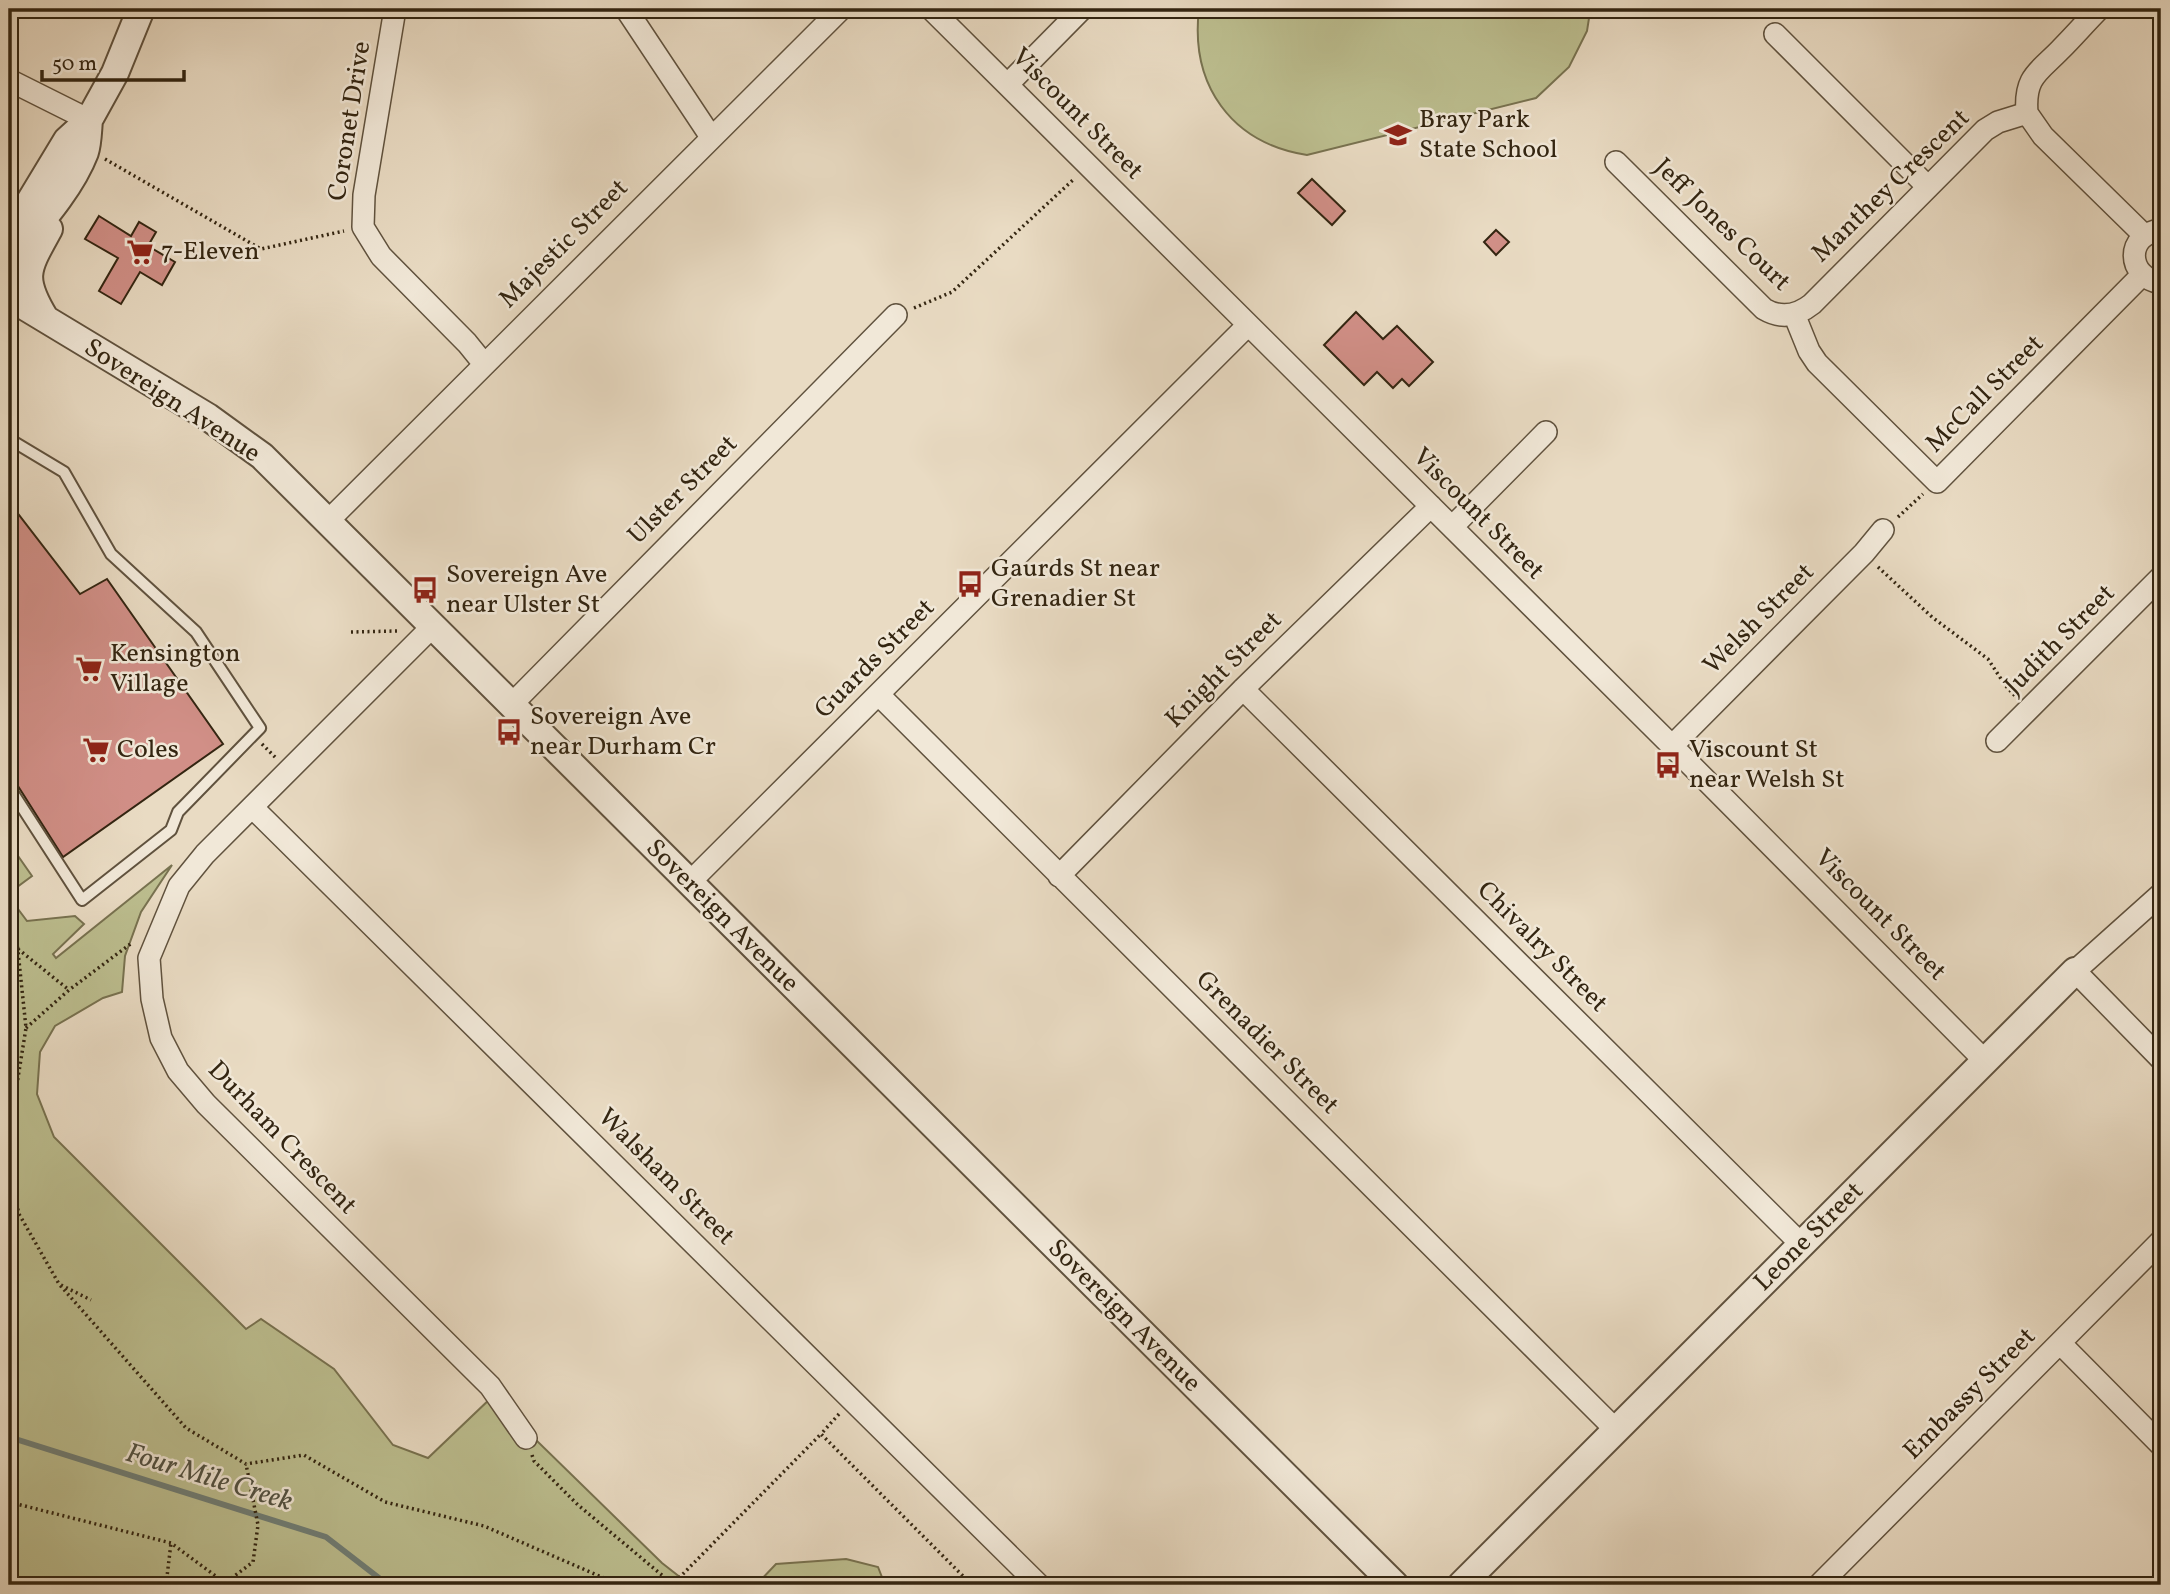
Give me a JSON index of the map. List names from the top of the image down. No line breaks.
{"streets":{"street":["Viscount Street","Coronet Drive","Manthey Crescent","Jeff Jones Court","Majestic Street","McCall Street","Sovereign Avenue","Ulster Street","Welsh Street","Judith Street","Guards Street","Knight Street","Chivalry Street","Grenadier Street","Durham Crescent","Walsham Street","Leone Street","Embassy Street"]},"crossings":[["Viscount Street","Welsh Street"],["Viscount Street","Guards Street"],["Viscount Street","Knight Street"],["Viscount Street","Leone Street"],["Coronet Drive","Majestic Street"],["Manthey Crescent","Jeff Jones Court"],["Manthey Crescent","McCall Street"],["Jeff Jones Court","McCall Street"],["Majestic Street","Sovereign Avenue"],["Sovereign Avenue","Ulster Street"],["Sovereign Avenue","Guards Street"],["Sovereign Avenue","Durham Crescent"],["Guards Street","Grenadier Street"],["Knight Street","Chivalry Street"],["Knight Street","Grenadier Street"],["Chivalry Street","Leone Street"],["Grenadier Street","Leone Street"],["Durham Crescent","Walsham Street"]],"water":["Four Mile Creek"],"places":{"school or university":["Bray Park State School"],"supermarket":["7-Eleven","Kensington Village","Coles"],"bus stop":["Gaurds St near Grenadier St","Sovereign Ave near Ulster St","Sovereign Ave near Durham Cr","Viscount St near Welsh St"]},"scale_bar":"50 m"}
